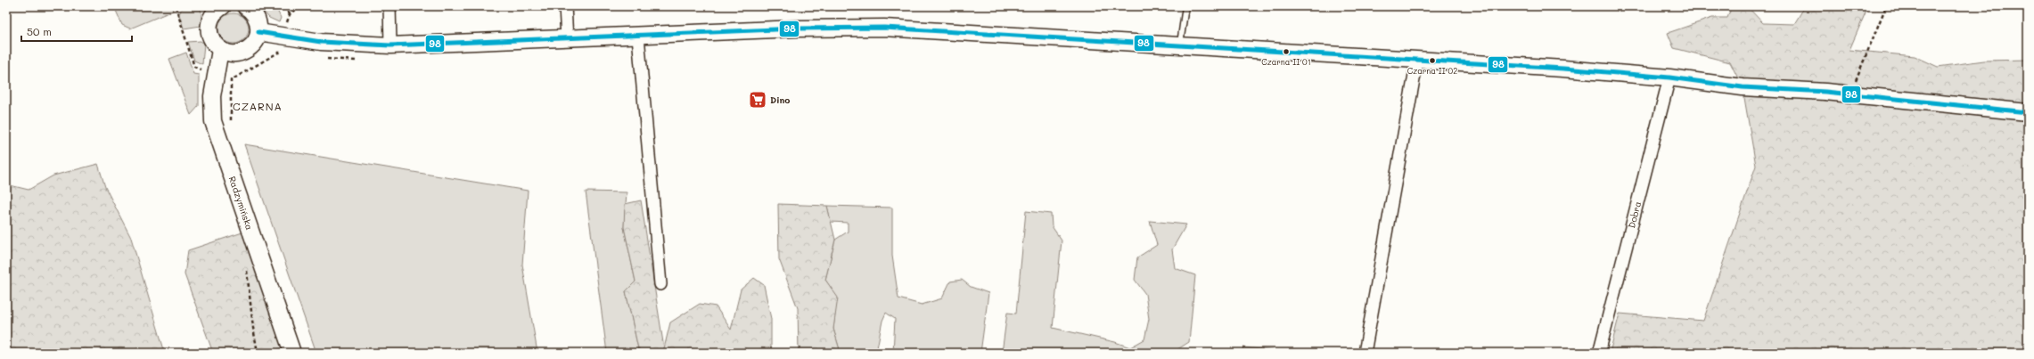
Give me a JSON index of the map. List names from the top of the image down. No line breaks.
{"streets":{"main road":["Radzymińska"],"street":["Dobra"]},"districts":["CZARNA"],"places":{"other":["Czarna II 01","Czarna II 02"],"supermarket":["Dino"]},"lines":["transit line 98"],"scale_bar":"50 m"}
